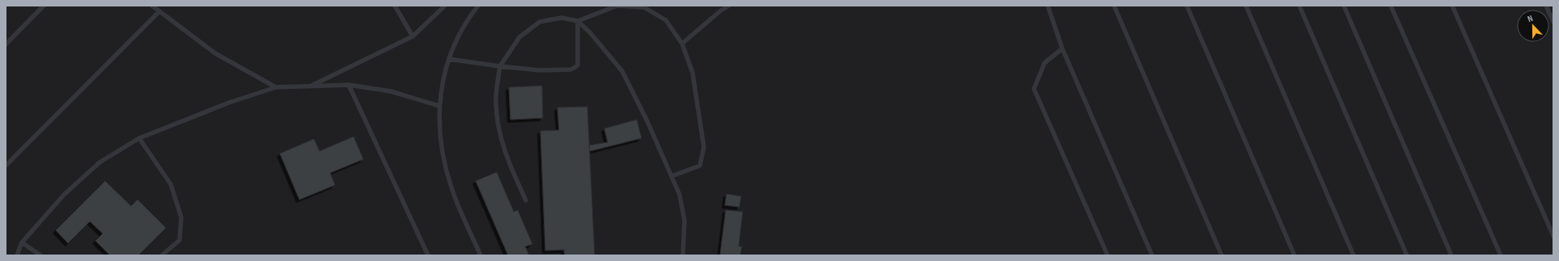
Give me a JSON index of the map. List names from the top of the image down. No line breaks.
{"north":"top"}
